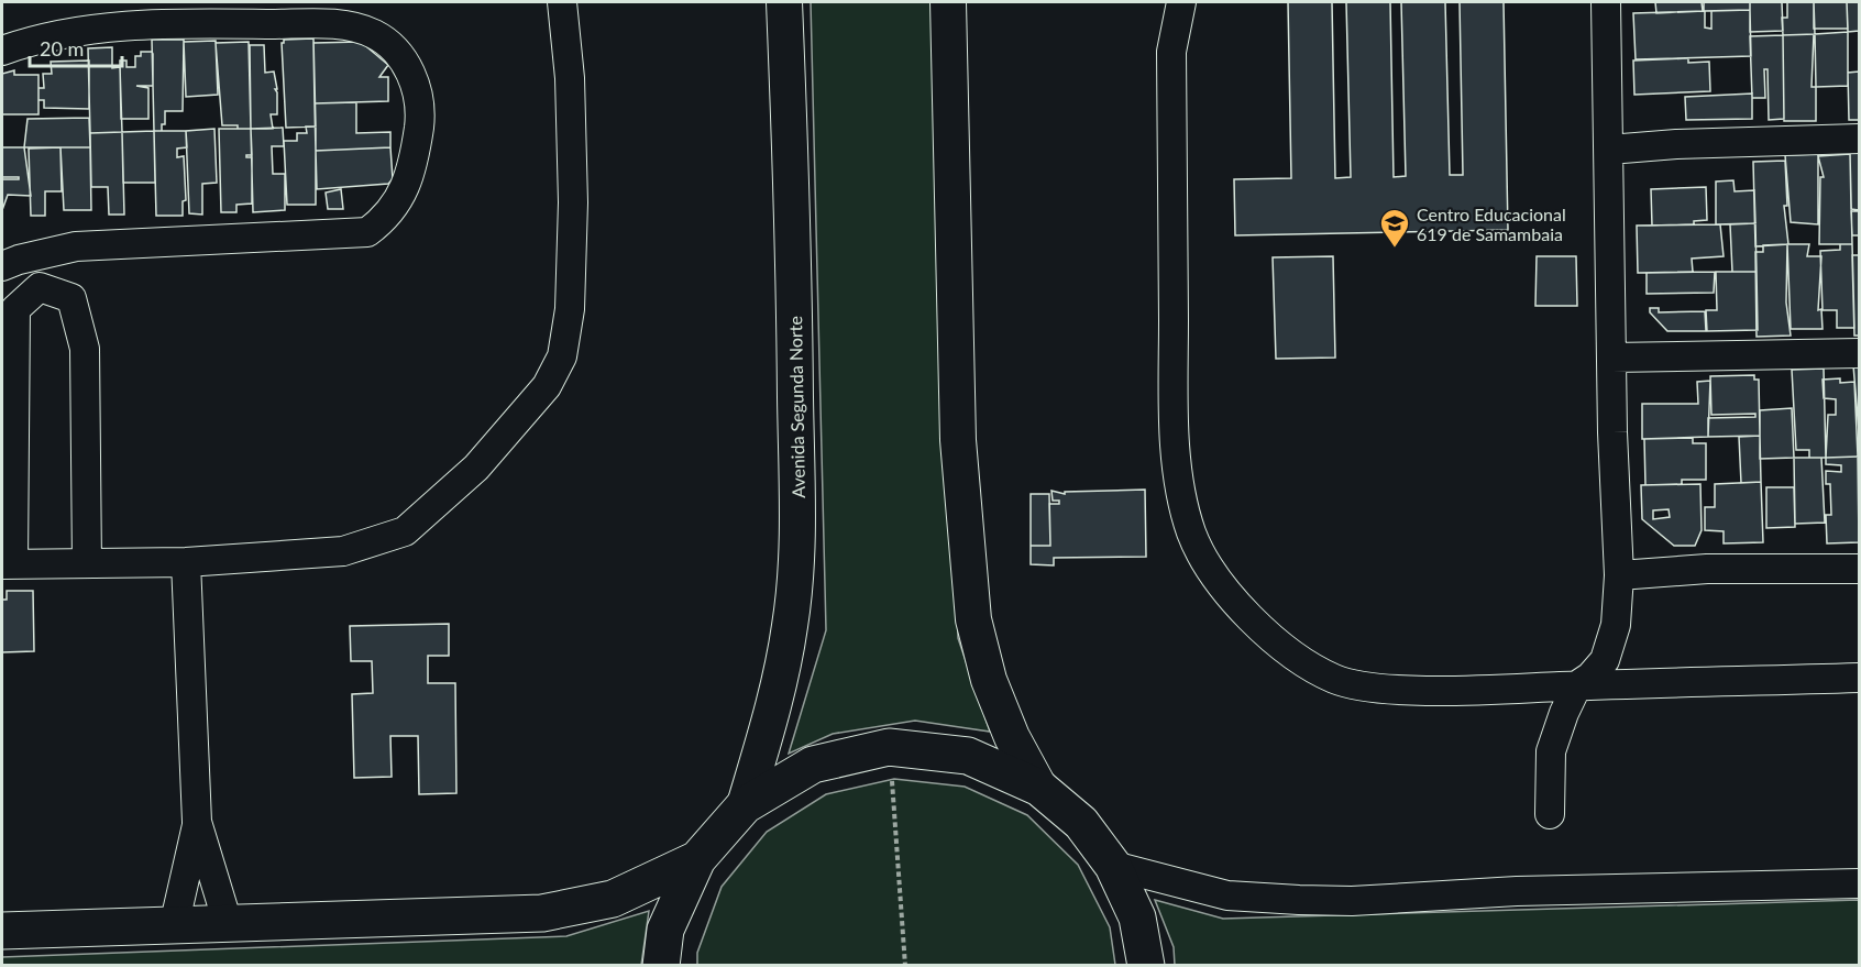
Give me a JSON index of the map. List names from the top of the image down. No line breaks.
{"streets":{"street":["Avenida Segunda Norte"]},"places":{"school or university":["Centro Educacional 619 de Samambaia"]},"scale_bar":"20 m"}
